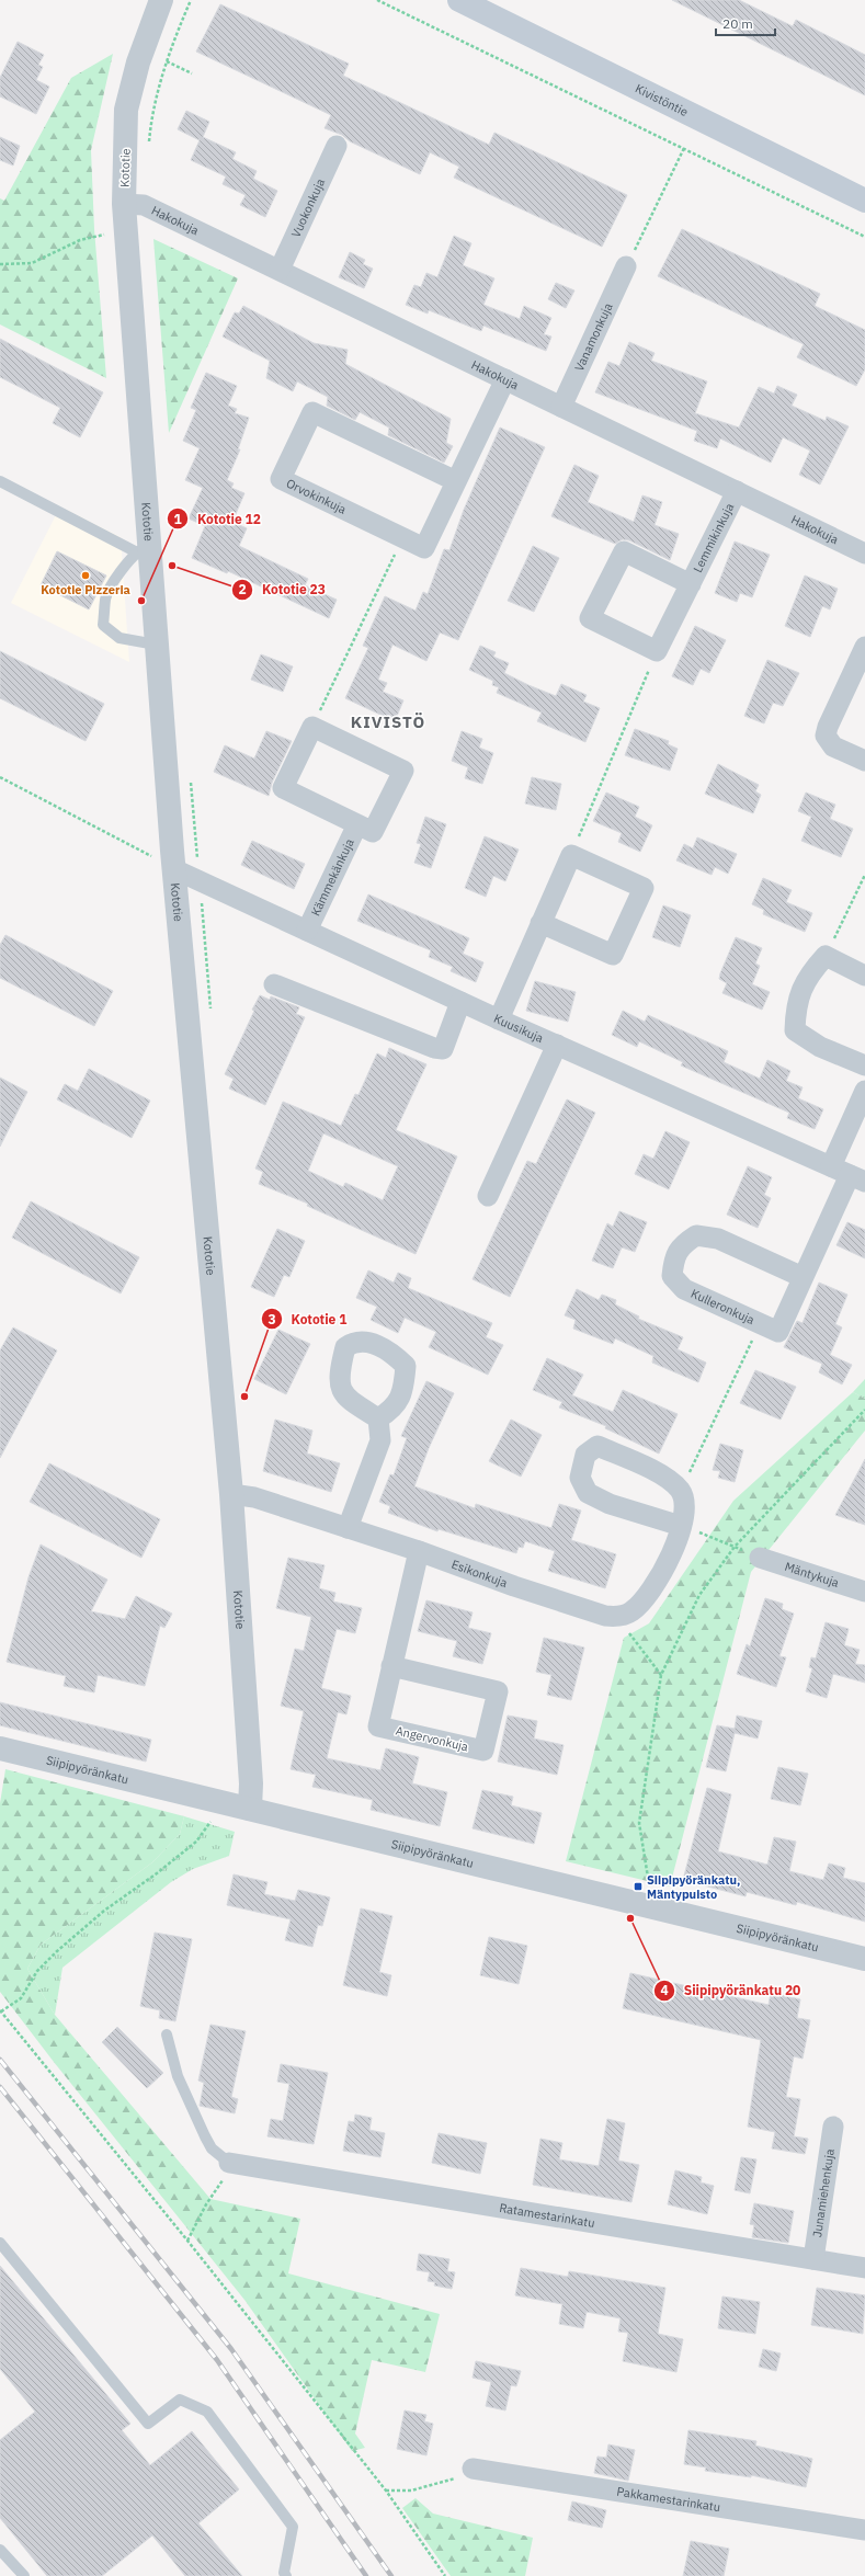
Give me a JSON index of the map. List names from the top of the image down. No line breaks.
{"streets":{"main road":["Kivistöntie"],"street":["Kototie","Vuokonkuja","Hakokuja","Vanamonkuja","Orvokinkuja","Lemmikinkuja","Kämmekänkuja","Kuusikuja","Kulleronkuja","Esikonkuja","Mäntykuja","Angervonkuja","Siipipyöränkatu","Junamiehenkuja","Ratamestarinkatu","Pakkamestarinkatu"]},"crossings":[["Kototie","Hakokuja"],["Kototie","Kuusikuja"],["Kototie","Esikonkuja"],["Kototie","Siipipyöränkatu"],["Vuokonkuja","Hakokuja"],["Hakokuja","Vanamonkuja"],["Hakokuja","Orvokinkuja"],["Hakokuja","Lemmikinkuja"],["Kämmekänkuja","Kuusikuja"],["Kuusikuja","Kulleronkuja"],["Esikonkuja","Angervonkuja"],["Junamiehenkuja","Ratamestarinkatu"]],"districts":["KIVISTÖ"],"places":{"other":["Kototie 23","Kototie Pizzeria","Kototie 12","Kototie 1","Siipipyöränkatu 20"],"transit":["Siipipyöränkatu, Mäntypuisto"]},"scale_bar":"20 m"}
